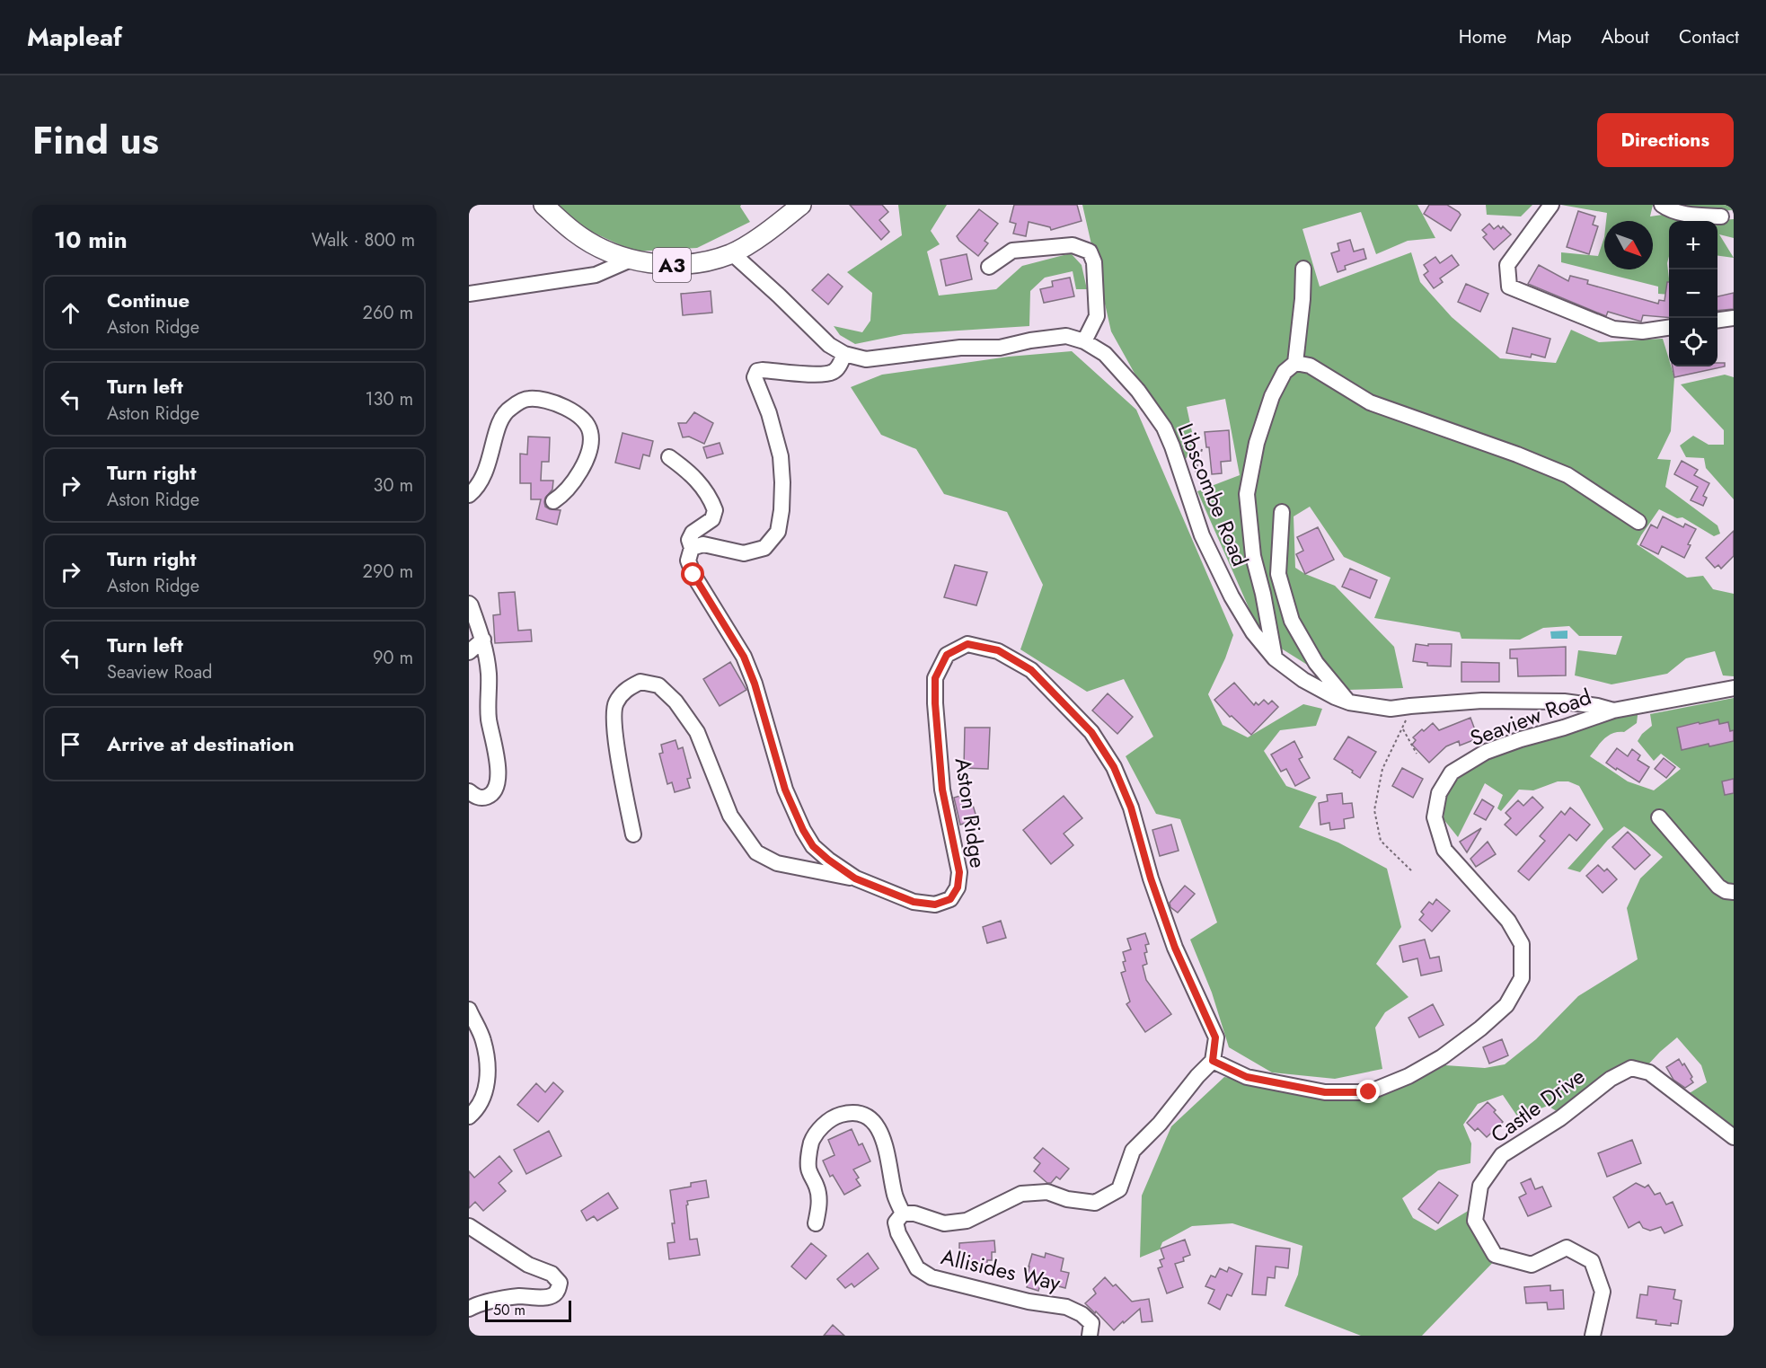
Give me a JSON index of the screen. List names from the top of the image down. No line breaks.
{"streets":{"main road":["A3"],"street":["Libscombe Road","Seaview Road","Aston Ridge","Castle Drive","Allisides Way"]},"crossings":[["A3","Libscombe Road"],["Libscombe Road","Seaview Road"],["Seaview Road","Aston Ridge"],["Seaview Road","Allisides Way"],["Aston Ridge","Allisides Way"]],"scale_bar":"50 m","north":"bottom right","page":{"header":"Mapleaf","nav":["Home","Map","About","Contact"],"title":"Find us","buttons":"Directions","heading":["10 min","Walk · 800 m"],"map_buttons":["+","−"],"list":[["Continue","Aston Ridge","260 m"],["Turn left","Aston Ridge","130 m"],["Turn right","Aston Ridge","30 m"],["Turn right","Aston Ridge","290 m"],["Turn left","Seaview Road","90 m"],"Arrive at destination"],"scale":"50 m"}}
